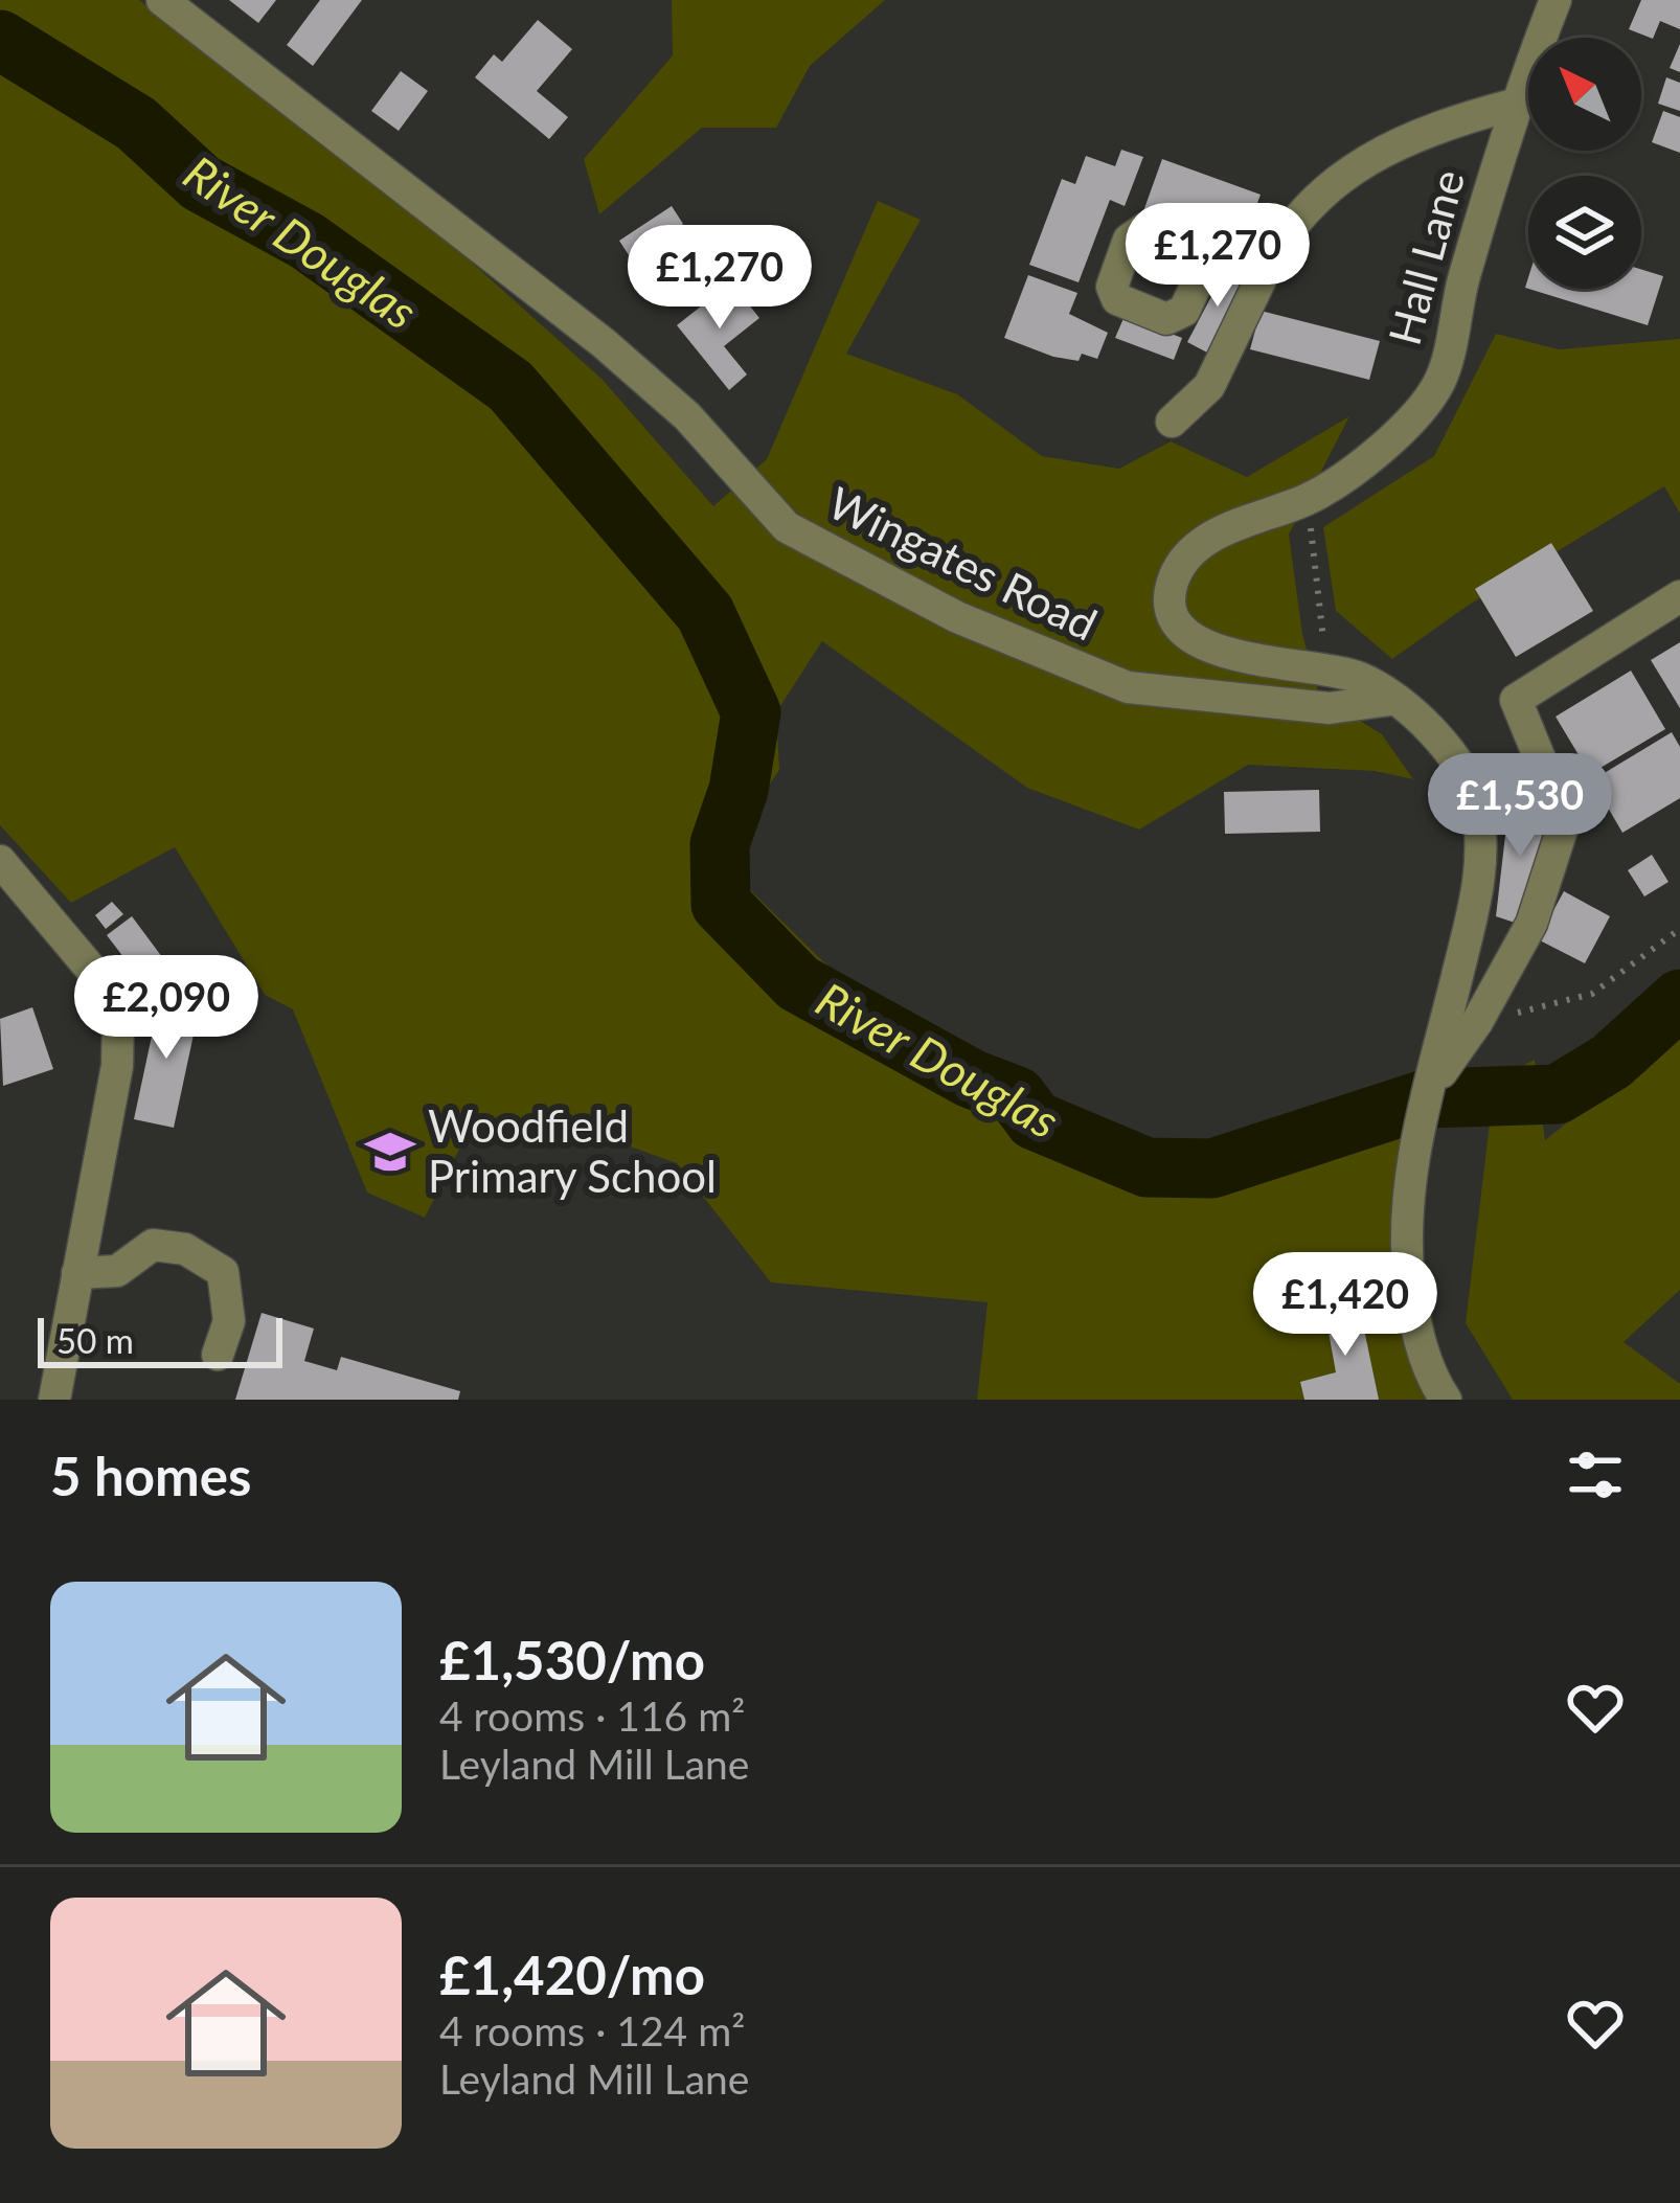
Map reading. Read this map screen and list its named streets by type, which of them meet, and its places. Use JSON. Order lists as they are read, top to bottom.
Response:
{
  "streets": {
    "street": ["Hall Lane", "Wingates Road"]
  },
  "crossings": [
    ["Hall Lane", "Wingates Road"]
  ],
  "water": ["River Douglas"],
  "places": {
    "school or university": ["Woodfield Primary School"]
  },
  "scale_bar": "50 m",
  "north": "top left",
  "page": {
    "price": [
      "£1,270",
      "£1,270",
      "£1,530",
      "£2,090",
      "£1,420"
    ],
    "scale": "50 m",
    "heading": "5 homes",
    "list": [
      {
        "name": "£1,530/mo",
        "note": "4 rooms · 116 m² · Leyland Mill Lane"
      },
      {
        "name": "£1,420/mo",
        "note": "4 rooms · 124 m² · Leyland Mill Lane"
      }
    ]
  }
}
